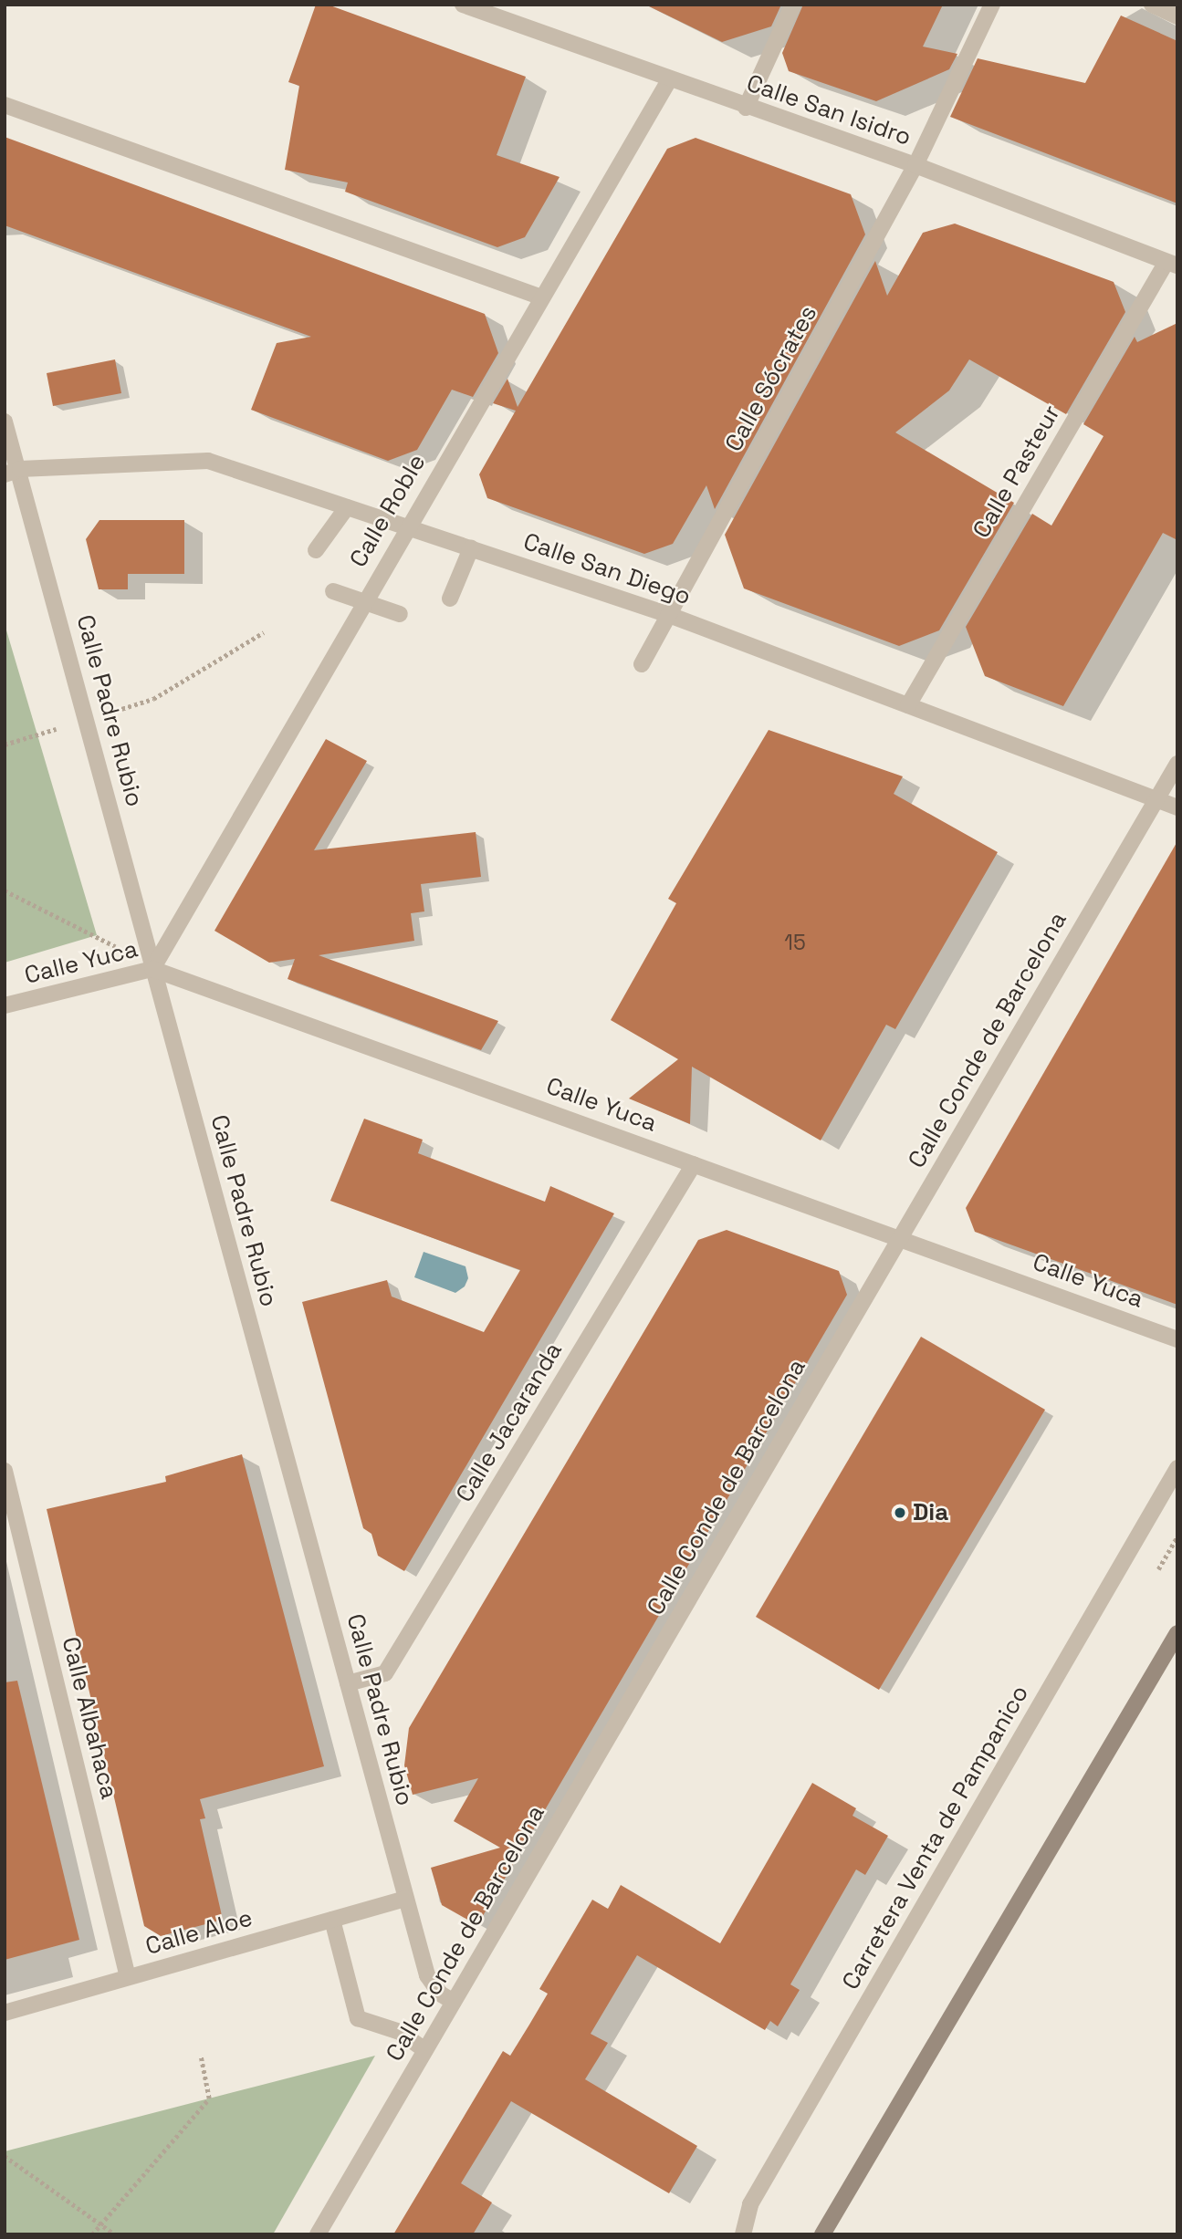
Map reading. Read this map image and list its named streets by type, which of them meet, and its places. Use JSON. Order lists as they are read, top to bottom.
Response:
{
  "streets": {
    "street": [
      "Calle San Isidro",
      "Calle Sócrates",
      "Calle Pasteur",
      "Calle Roble",
      "Calle San Diego",
      "Calle Padre Rubio",
      "Calle Yuca",
      "Calle Conde de Barcelona",
      "Calle Jacaranda",
      "Calle Albahaca",
      "Carretera Venta de Pampanico",
      "Calle Aloe"
    ]
  },
  "crossings": [
    ["Calle San Isidro", "Calle Sócrates"],
    ["Calle San Isidro", "Calle Pasteur"],
    ["Calle San Isidro", "Calle Roble"],
    ["Calle Sócrates", "Calle San Diego"],
    ["Calle Pasteur", "Calle San Diego"],
    ["Calle Roble", "Calle San Diego"],
    ["Calle Roble", "Calle Padre Rubio"],
    ["Calle Roble", "Calle Yuca"],
    ["Calle San Diego", "Calle Padre Rubio"],
    ["Calle San Diego", "Calle Conde de Barcelona"],
    ["Calle Padre Rubio", "Calle Yuca"],
    ["Calle Padre Rubio", "Calle Conde de Barcelona"],
    ["Calle Padre Rubio", "Calle Jacaranda"],
    ["Calle Padre Rubio", "Calle Aloe"],
    ["Calle Yuca", "Calle Conde de Barcelona"],
    ["Calle Yuca", "Calle Jacaranda"],
    ["Calle Albahaca", "Calle Aloe"]
  ],
  "places": ["Dia"],
  "house_numbers": ["15"]
}
